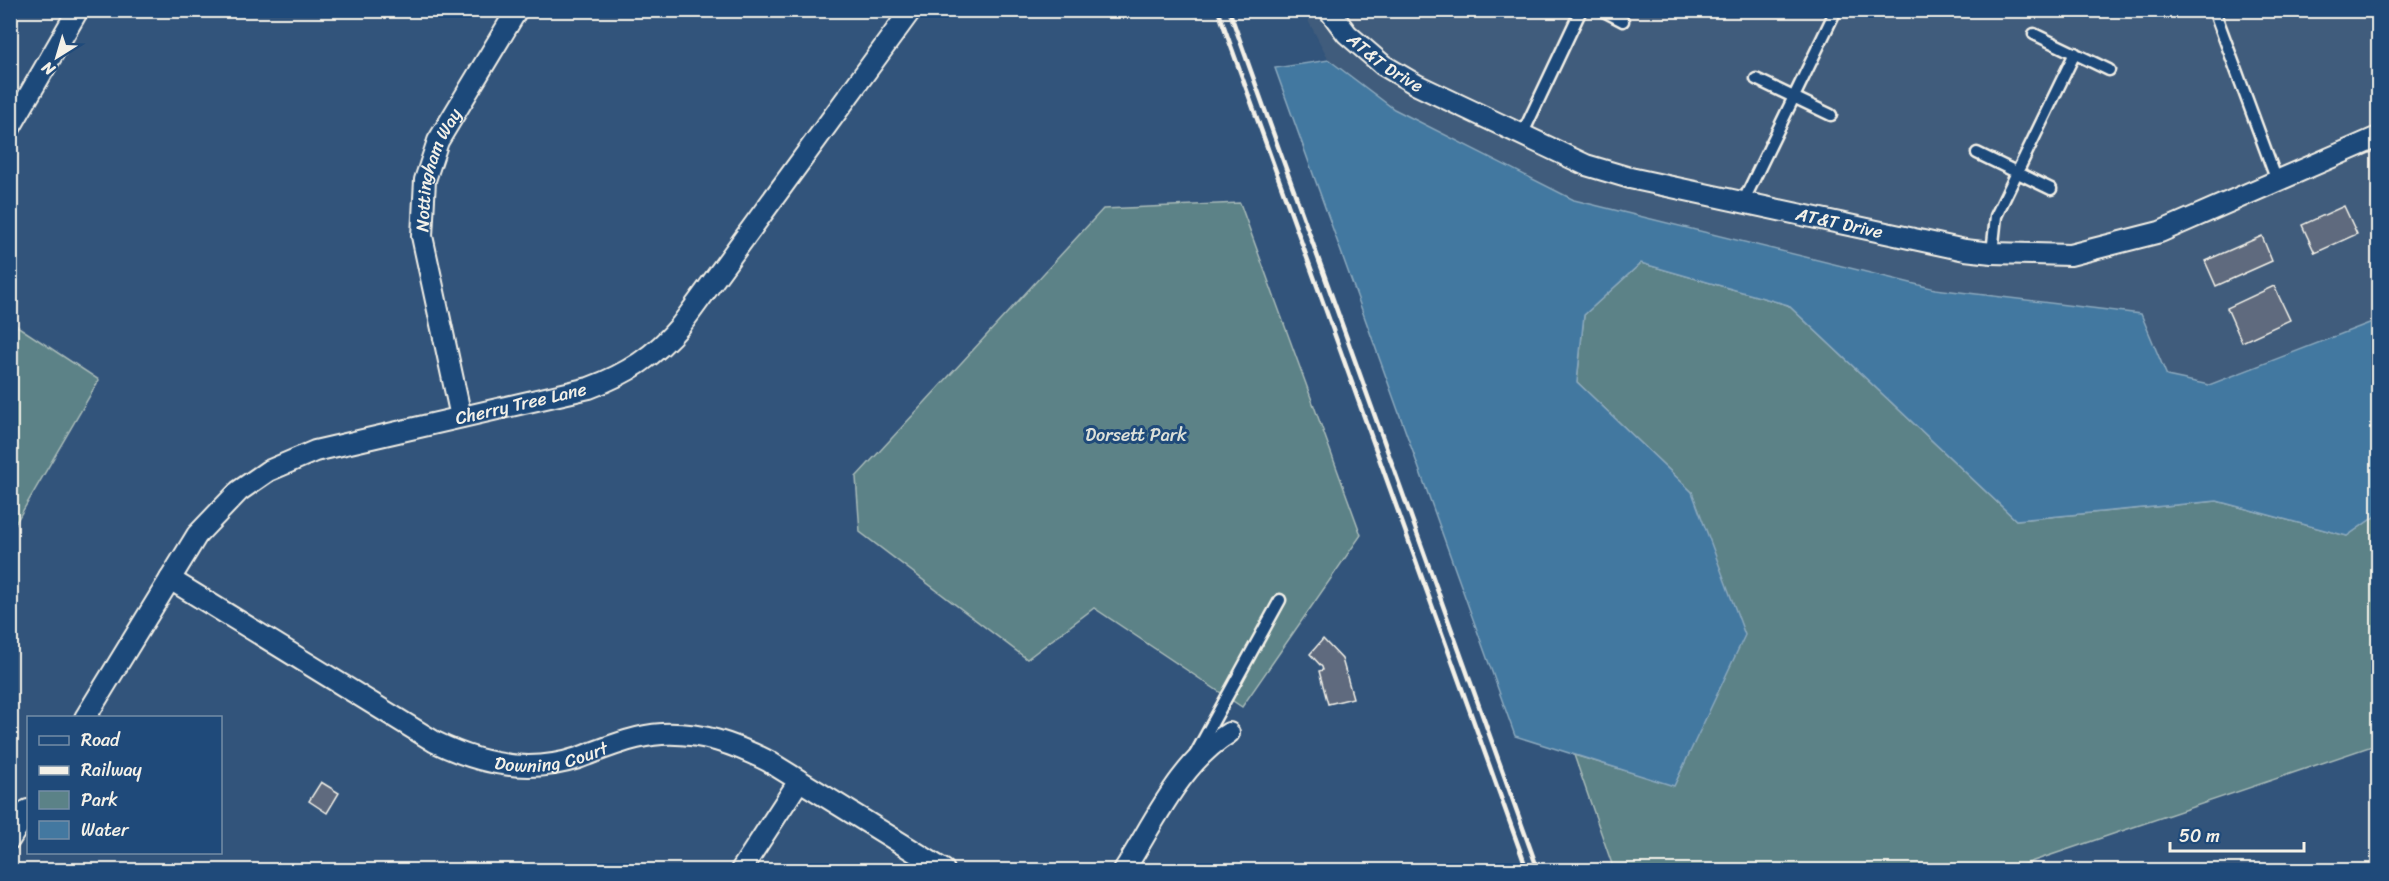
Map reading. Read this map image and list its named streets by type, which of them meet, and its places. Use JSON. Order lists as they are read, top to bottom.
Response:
{
  "streets": {
    "street": [
      "AT&T Drive",
      "Nottingham Way",
      "Cherry Tree Lane",
      "Downing Court"
    ]
  },
  "crossings": [
    ["Nottingham Way", "Cherry Tree Lane"],
    ["Cherry Tree Lane", "Downing Court"]
  ],
  "parks": ["Dorsett Park"],
  "legend": [
    "Road",
    "Railway",
    "Park",
    "Water"
  ],
  "scale_bar": "50 m",
  "north": "bottom left"
}
